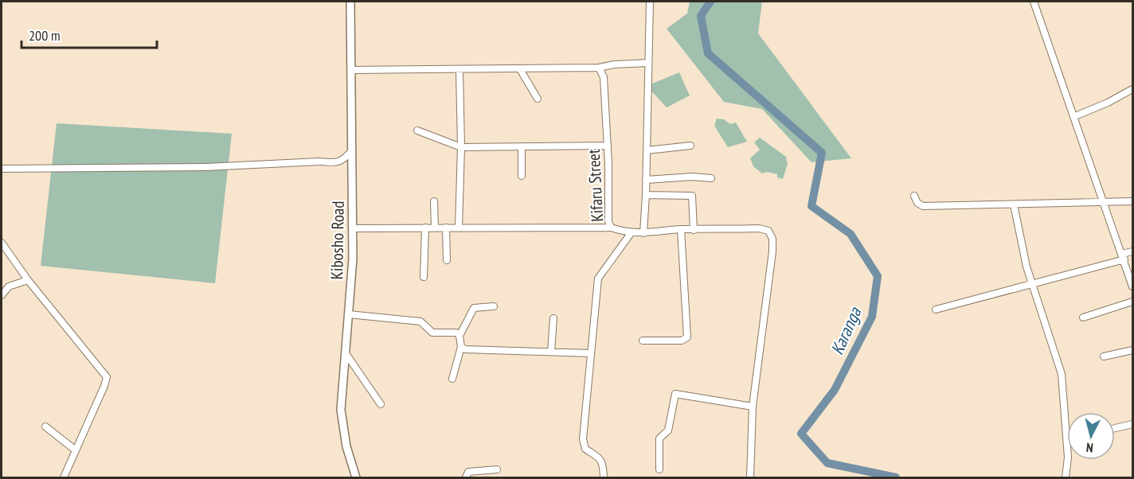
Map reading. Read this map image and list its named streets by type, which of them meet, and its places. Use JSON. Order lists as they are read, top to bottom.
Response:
{
  "streets": {
    "main road": ["Kibosho Road"],
    "street": ["Kifaru Street"]
  },
  "water": ["Karanga"],
  "scale_bar": "200 m",
  "north": "bottom"
}
